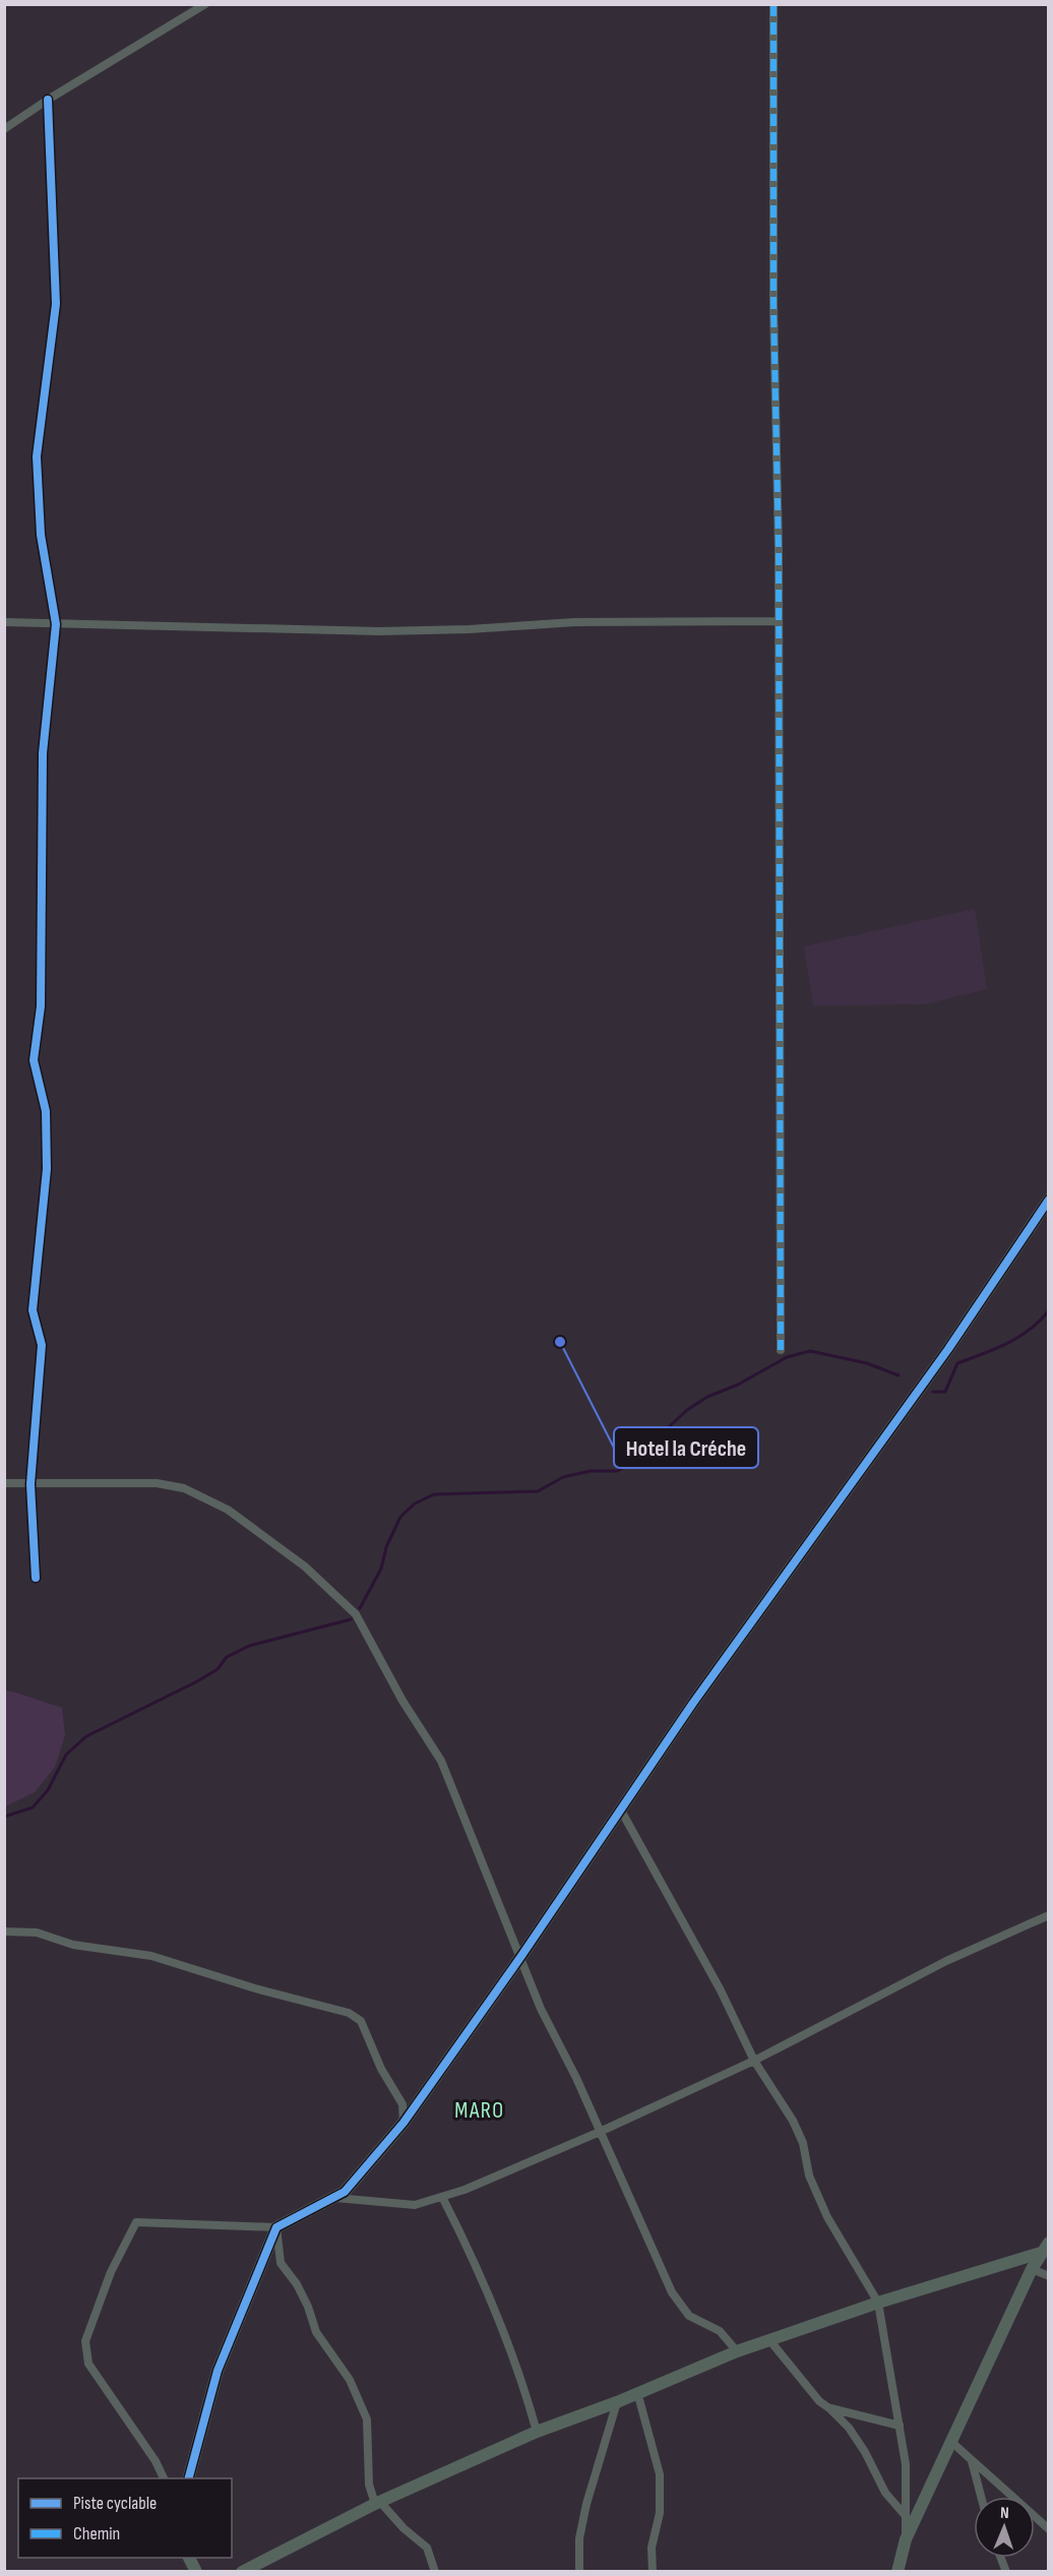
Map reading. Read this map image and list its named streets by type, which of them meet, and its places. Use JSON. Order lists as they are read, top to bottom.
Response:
{
  "districts": ["MARO"],
  "places": ["Hotel la Créche"],
  "legend": ["Piste cyclable", "Chemin"],
  "north": "top"
}
